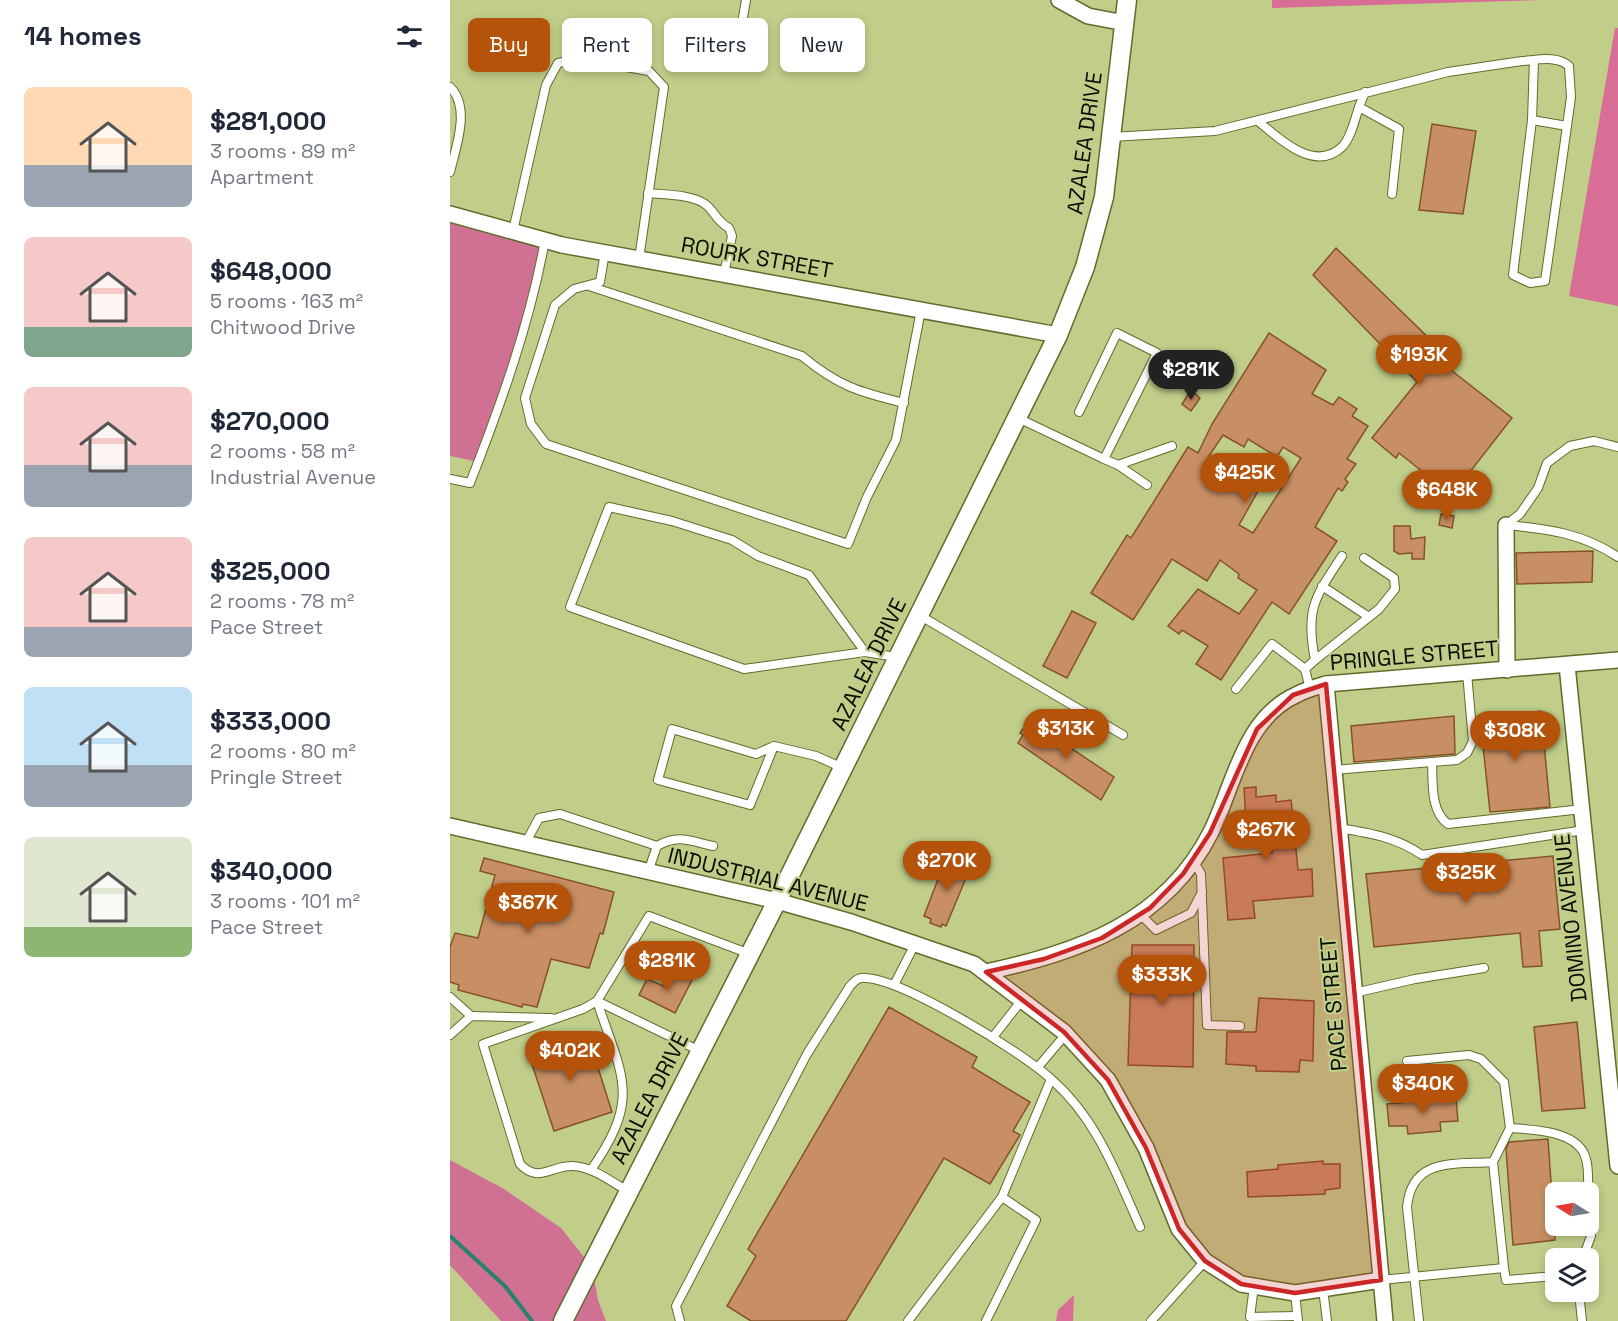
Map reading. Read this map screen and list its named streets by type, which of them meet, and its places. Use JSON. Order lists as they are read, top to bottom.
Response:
{
  "streets": {
    "street": [
      "AZALEA DRIVE",
      "ROURK STREET",
      "PRINGLE STREET",
      "INDUSTRIAL AVENUE",
      "DOMINO AVENUE",
      "PACE STREET"
    ]
  },
  "crossings": [
    ["AZALEA DRIVE", "ROURK STREET"],
    ["AZALEA DRIVE", "INDUSTRIAL AVENUE"],
    ["PRINGLE STREET", "INDUSTRIAL AVENUE"],
    ["PRINGLE STREET", "DOMINO AVENUE"],
    ["PRINGLE STREET", "PACE STREET"],
    ["INDUSTRIAL AVENUE", "PACE STREET"]
  ],
  "north": "left",
  "page": {
    "heading": "14 homes",
    "chip": [
      "Buy",
      "Rent",
      "Filters",
      "New"
    ],
    "list": [
      {
        "name": "$281,000",
        "note": "3 rooms · 89 m² · Apartment"
      },
      {
        "name": "$648,000",
        "note": "5 rooms · 163 m² · Chitwood Drive"
      },
      {
        "name": "$270,000",
        "note": "2 rooms · 58 m² · Industrial Avenue"
      },
      {
        "name": "$325,000",
        "note": "2 rooms · 78 m² · Pace Street"
      },
      {
        "name": "$333,000",
        "note": "2 rooms · 80 m² · Pringle Street"
      },
      {
        "name": "$340,000",
        "note": "3 rooms · 101 m² · Pace Street"
      }
    ],
    "price": [
      "$193K",
      "$281K",
      "$425K",
      "$648K",
      "$313K",
      "$308K",
      "$267K",
      "$270K",
      "$325K",
      "$367K",
      "$281K",
      "$333K",
      "$402K",
      "$340K"
    ]
  }
}
